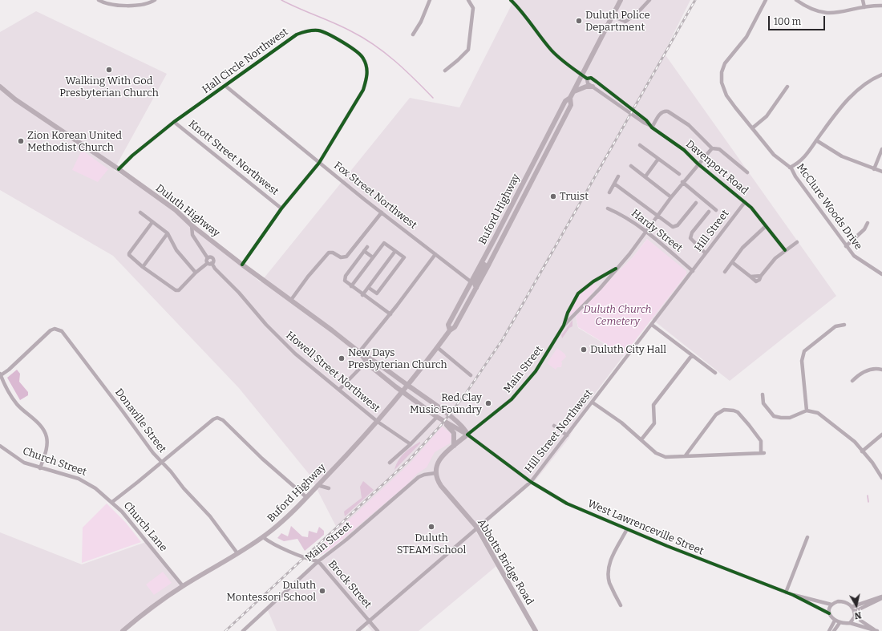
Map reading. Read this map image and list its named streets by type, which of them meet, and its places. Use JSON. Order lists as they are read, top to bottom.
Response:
{
  "streets": {
    "main road": [
      "Buford Highway",
      "Duluth Highway",
      "Main Street",
      "West Lawrenceville Street",
      "Abbotts Bridge Road"
    ],
    "street": [
      "Hall Circle Northwest",
      "Knott Street Northwest",
      "Davenport Road",
      "Fox Street Northwest",
      "McClure Woods Drive",
      "Hardy Street",
      "Hill Street",
      "Howell Street Northwest",
      "Donaville Street",
      "Hill Street Northwest",
      "Church Street",
      "Church Lane",
      "Brock Street"
    ]
  },
  "crossings": [
    ["Hall Circle Northwest", "Knott Street Northwest"],
    ["Hall Circle Northwest", "Fox Street Northwest"],
    ["Hall Circle Northwest", "Duluth Highway"],
    ["Davenport Road", "Buford Highway"],
    ["Davenport Road", "Hill Street"],
    ["Fox Street Northwest", "Buford Highway"],
    ["Buford Highway", "Duluth Highway"],
    ["Buford Highway", "Howell Street Northwest"],
    ["Buford Highway", "Donaville Street"],
    ["Buford Highway", "Church Lane"],
    ["Buford Highway", "West Lawrenceville Street"],
    ["Buford Highway", "Brock Street"],
    ["Duluth Highway", "West Lawrenceville Street"],
    ["Hardy Street", "Hill Street"],
    ["Hardy Street", "Hill Street Northwest"],
    ["Hill Street", "Hill Street Northwest"],
    ["Main Street", "West Lawrenceville Street"],
    ["Main Street", "Abbotts Bridge Road"],
    ["Main Street", "Brock Street"],
    ["Hill Street Northwest", "West Lawrenceville Street"],
    ["Hill Street Northwest", "Abbotts Bridge Road"],
    ["Hill Street Northwest", "Brock Street"],
    ["Church Street", "Church Lane"]
  ],
  "parks": ["Duluth Church Cemetery"],
  "places": [
    "Duluth Police Department",
    "Walking With God Presbyterian Church",
    "Zion Korean United Methodist Church",
    "Truist",
    "Duluth City Hall",
    "New Days Presbyterian Church",
    "Red Clay Music Foundry",
    "Duluth STEAM School",
    "Duluth Montessori School"
  ],
  "scale_bar": "100 m",
  "north": "bottom"
}
